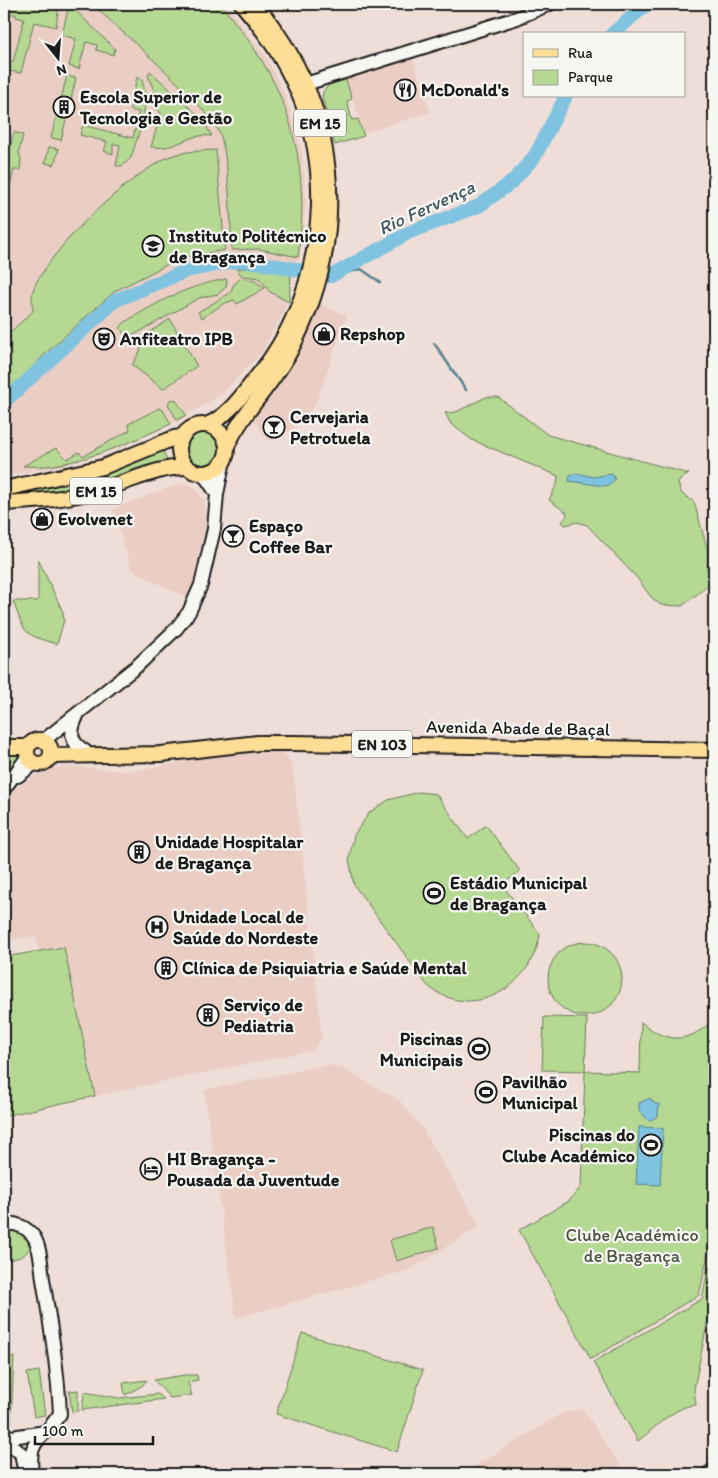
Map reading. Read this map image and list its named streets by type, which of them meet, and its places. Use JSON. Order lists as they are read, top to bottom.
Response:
{
  "streets": {
    "main road": ["EM 15", "Avenida Abade de Baçal", "EN 103"]
  },
  "water": ["Rio Fervença"],
  "parks": ["Clube Académico de Bragança"],
  "places": {
    "restaurant": ["McDonald's"],
    "building": [
      "Escola Superior de Tecnologia e Gestão",
      "Unidade Hospitalar de Bragança",
      "Clínica de Psiquiatria e Saúde Mental",
      "Serviço de Pediatria"
    ],
    "school or university": ["Instituto Politécnico de Bragança"],
    "shop": ["Repshop", "Evolvenet"],
    "theatre": ["Anfiteatro IPB"],
    "bar": ["Cervejaria Petrotuela", "Espaço Coffee Bar"],
    "sports": [
      "Estádio Municipal de Bragança",
      "Piscinas Municipais",
      "Pavilhão Municipal",
      "Piscinas do Clube Académico"
    ],
    "hospital": ["Unidade Local de Saúde do Nordeste"],
    "hotel": ["HI Bragança - Pousada da Juventude"]
  },
  "legend": ["Rua", "Parque"],
  "scale_bar": "100 m",
  "north": "bottom"
}
